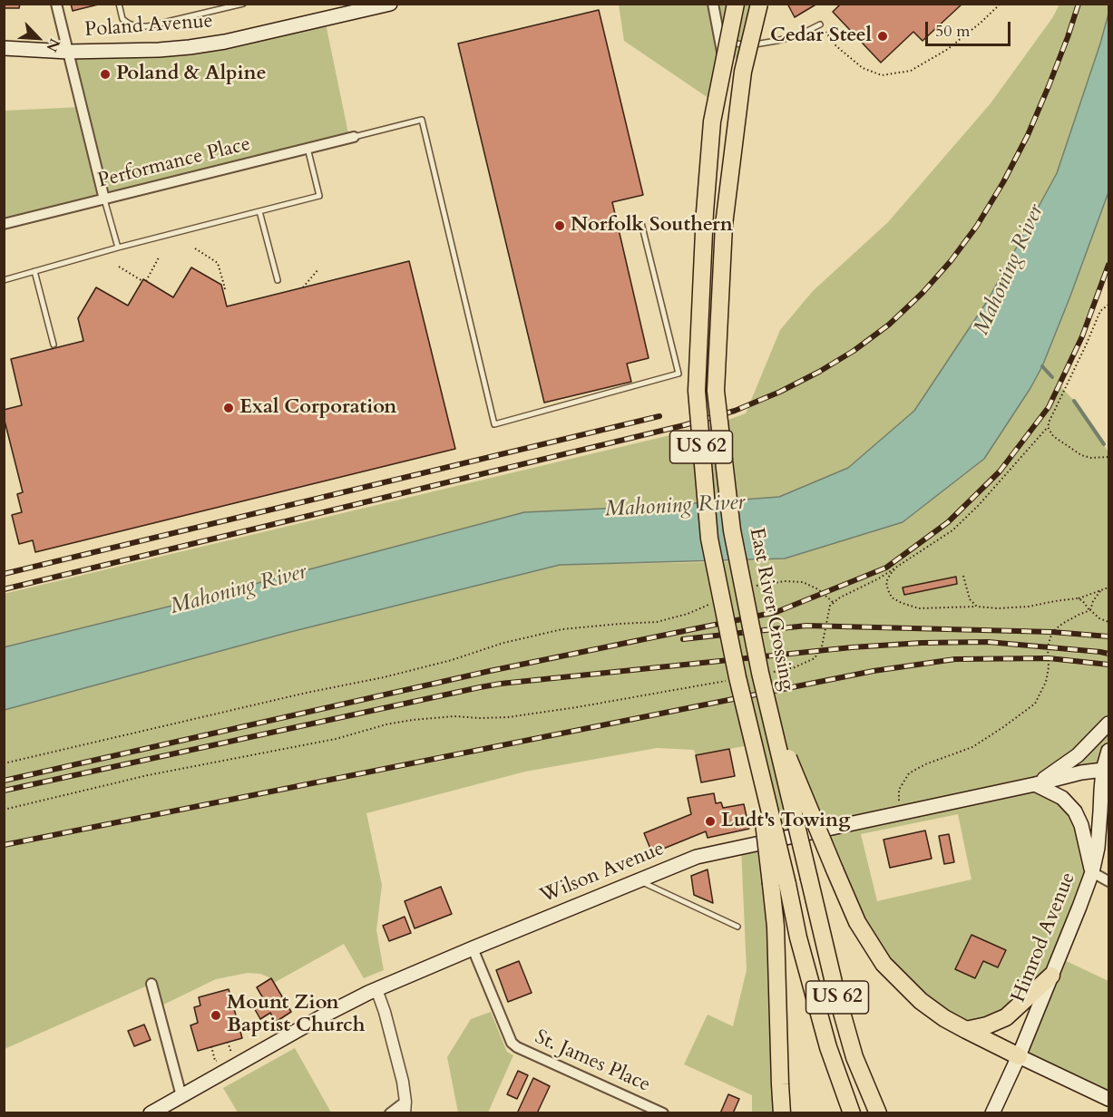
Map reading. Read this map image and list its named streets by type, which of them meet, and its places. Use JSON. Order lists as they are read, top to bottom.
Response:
{
  "streets": {
    "highway": ["US 62", "East River Crossing"],
    "main road": ["Poland Avenue", "Wilson Avenue", "Himrod Avenue"],
    "street": ["Performance Place", "St. James Place"]
  },
  "crossings": [
    ["Wilson Avenue", "Himrod Avenue"],
    ["Wilson Avenue", "St. James Place"]
  ],
  "water": ["Mahoning River"],
  "places": [
    "Cedar Steel",
    "Poland & Alpine",
    "Norfolk Southern",
    "Exal Corporation",
    "Ludt's Towing",
    "Mount Zion Baptist Church"
  ],
  "scale_bar": "50 m",
  "north": "bottom right"
}
